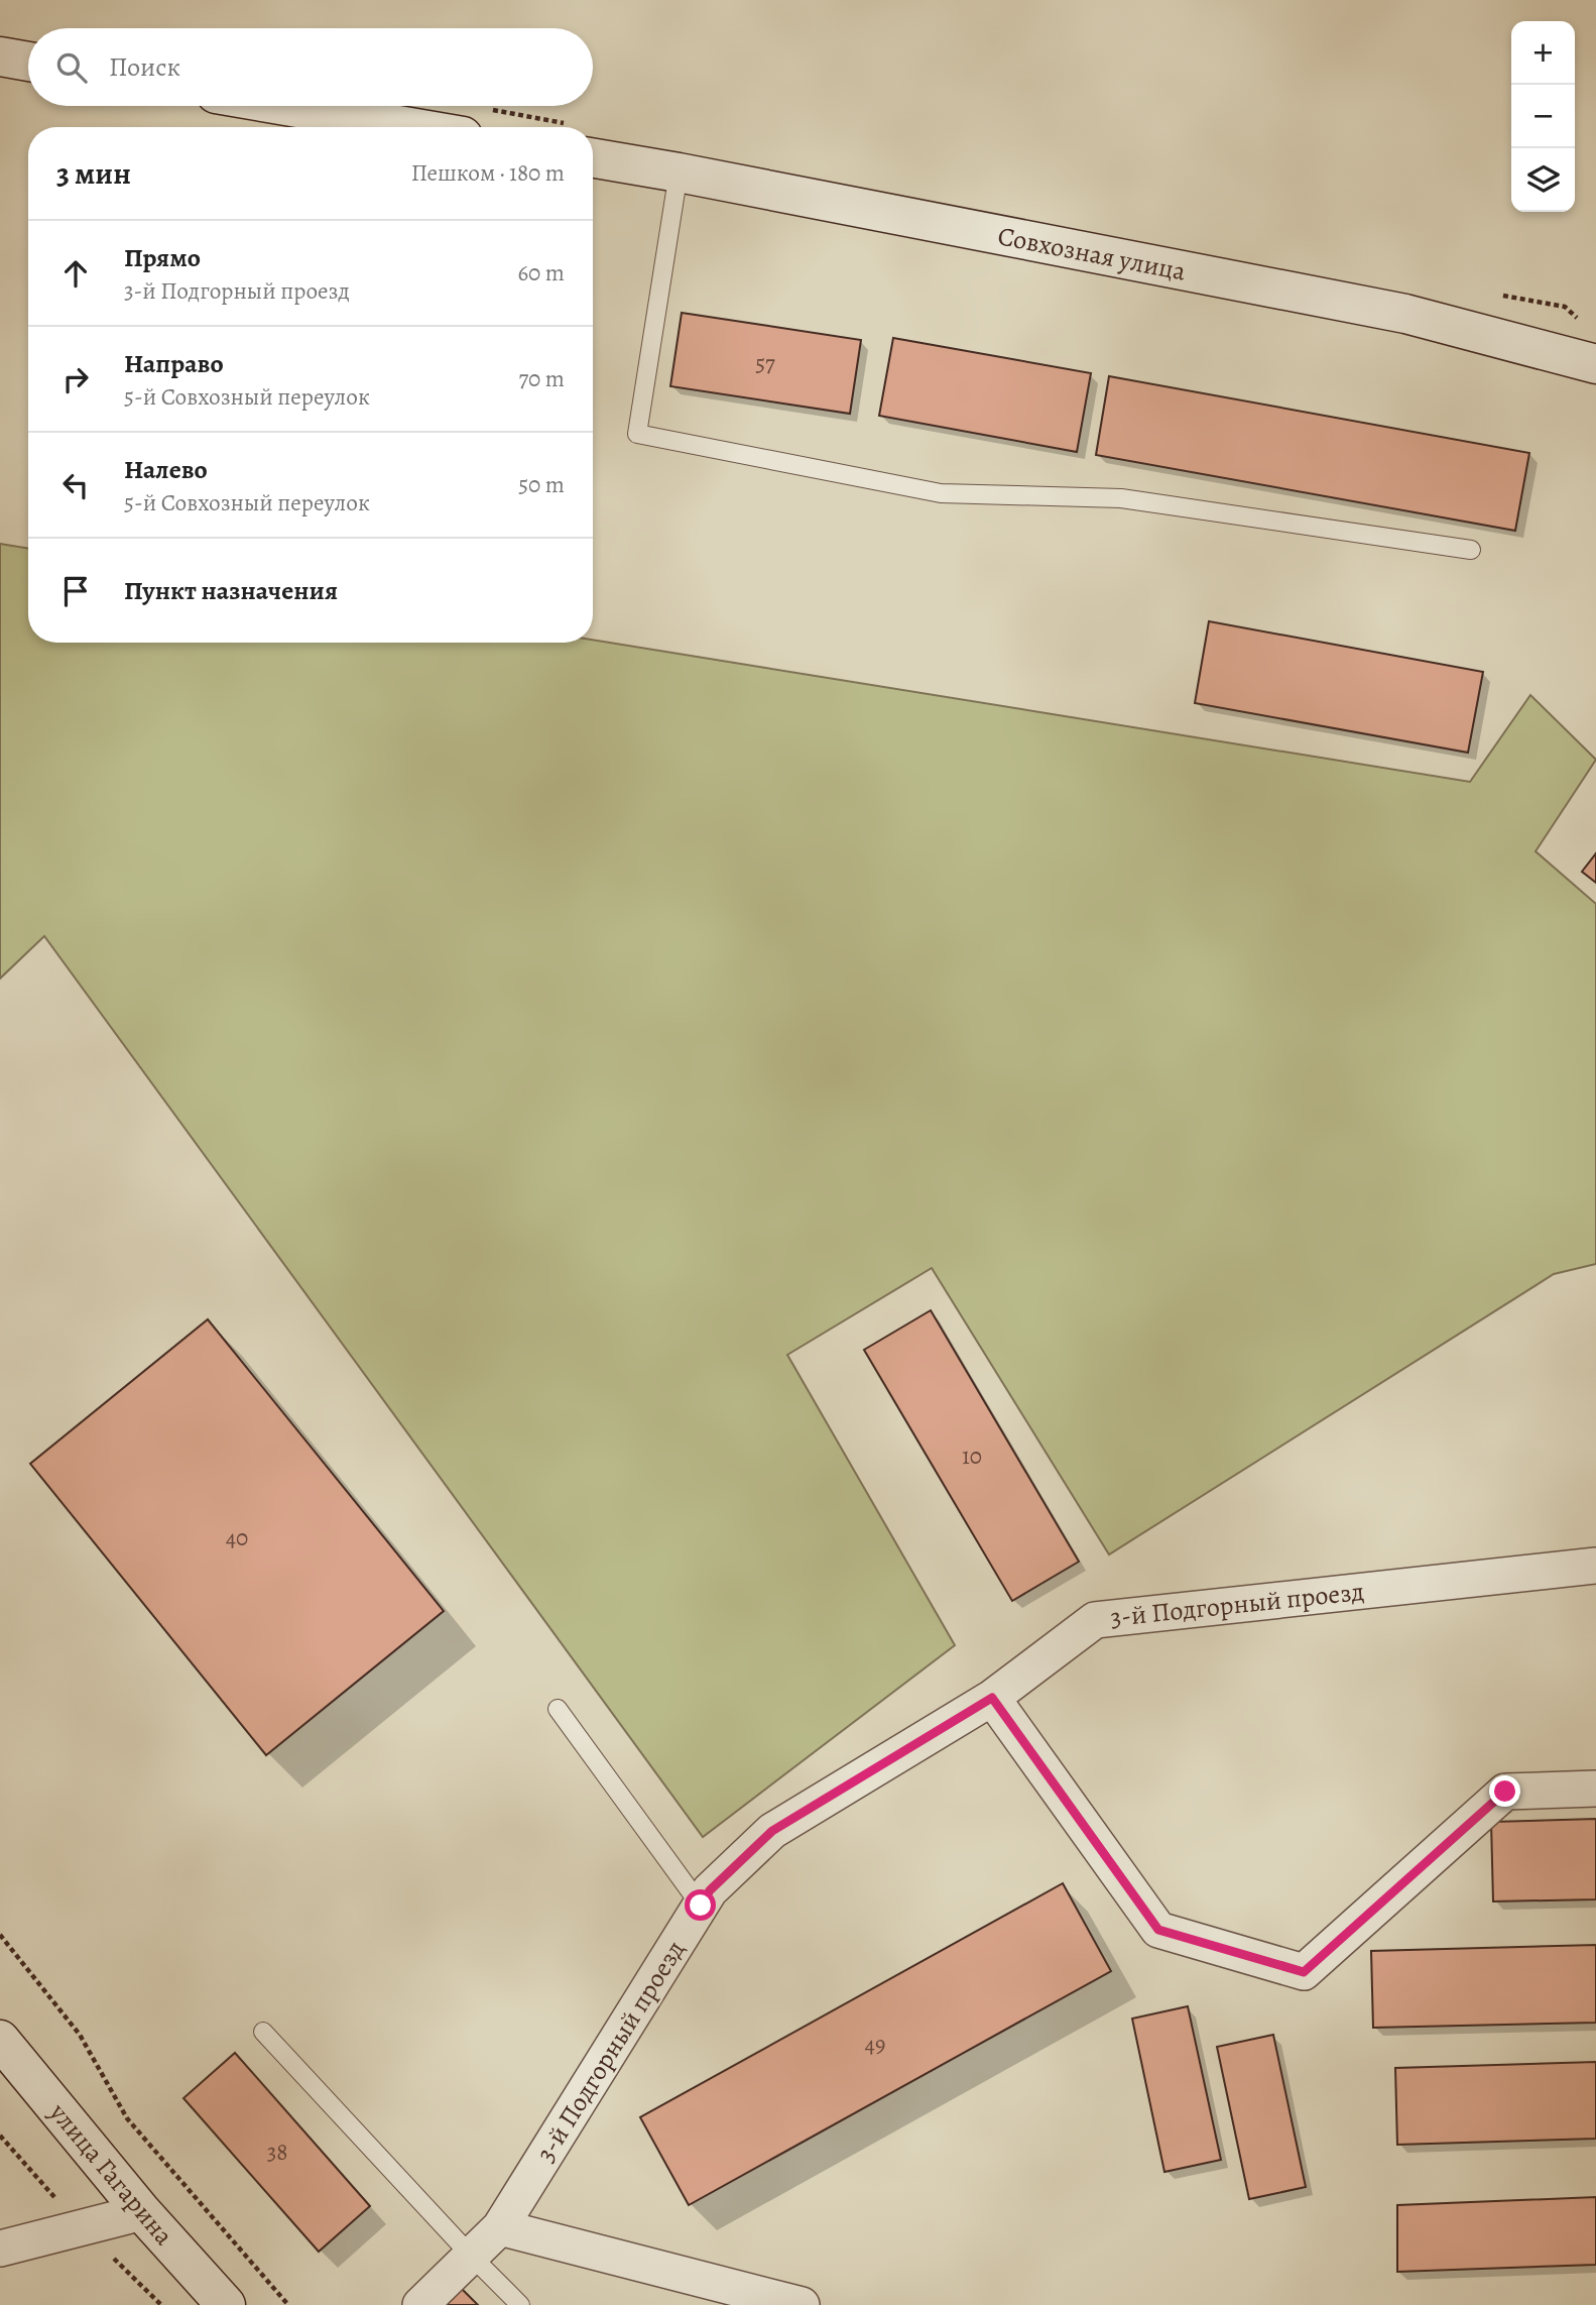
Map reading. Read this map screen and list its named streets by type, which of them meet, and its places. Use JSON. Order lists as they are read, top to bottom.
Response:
{
  "streets": {
    "street": ["Совхозная улица", "3-й Подгорный проезд", "улица Гагарина"]
  },
  "house_numbers": [
    "57",
    "10",
    "40",
    "49",
    "38"
  ],
  "page": {
    "map_buttons": ["+", "−"],
    "search": "Поиск",
    "heading": ["3 мин", "Пешком · 180 m"],
    "list": [
      ["Прямо", "3-й Подгорный проезд", "60 m"],
      ["Направо", "5-й Совхозный переулок", "70 m"],
      ["Налево", "5-й Совхозный переулок", "50 m"],
      "Пункт назначения"
    ]
  }
}
